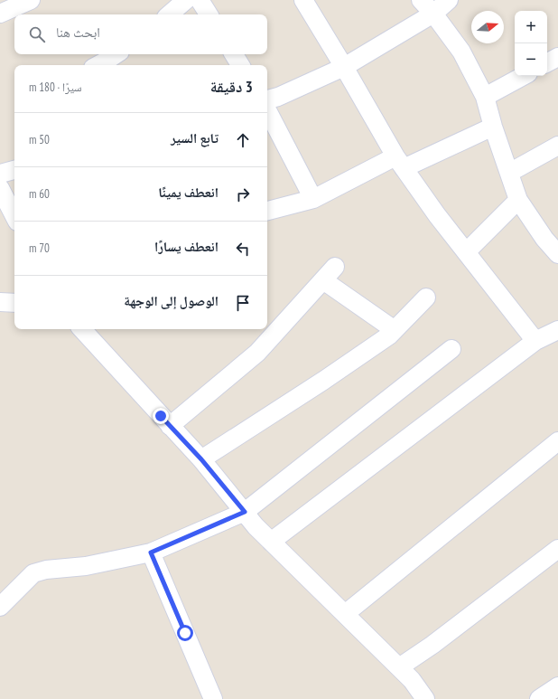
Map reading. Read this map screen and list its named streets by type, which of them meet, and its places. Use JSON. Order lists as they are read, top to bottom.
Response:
{
  "north": "right",
  "page": {
    "map_buttons": ["+", "−"],
    "search": "ابحث هنا",
    "heading": ["3 دقيقة", "سيرًا · 180 m"],
    "list": [
      ["تابع السير", "50 m"],
      ["انعطف يمينًا", "60 m"],
      ["انعطف يسارًا", "70 m"],
      "الوصول إلى الوجهة"
    ]
  }
}
